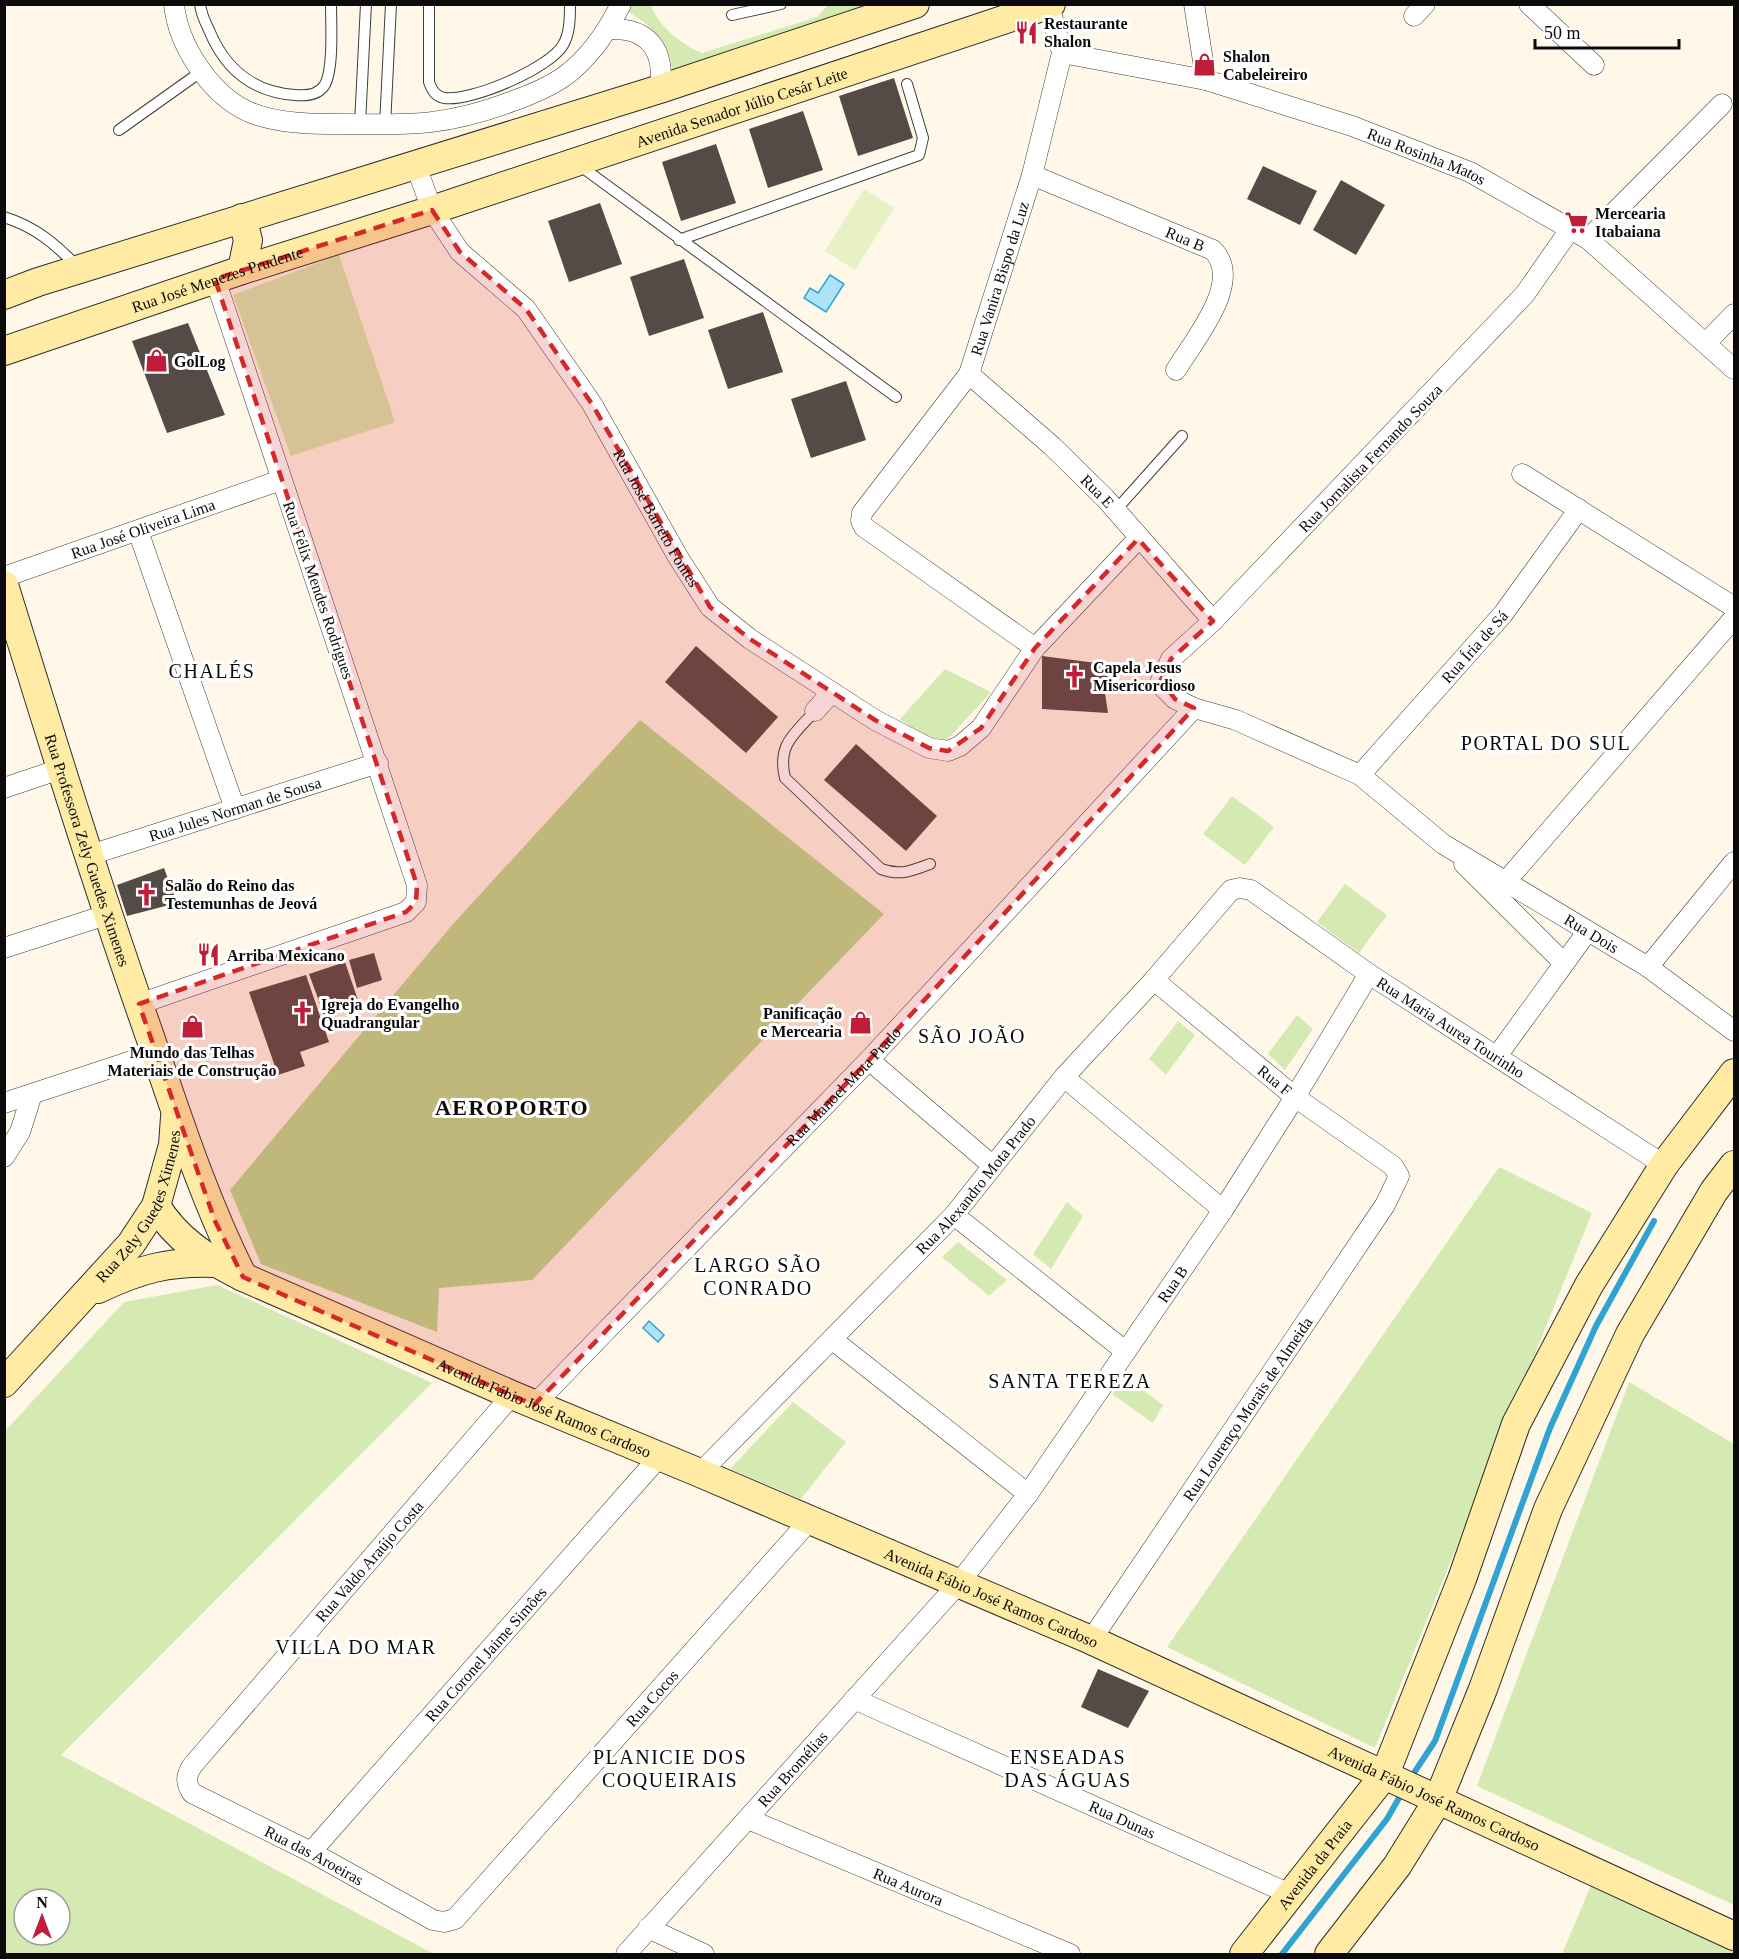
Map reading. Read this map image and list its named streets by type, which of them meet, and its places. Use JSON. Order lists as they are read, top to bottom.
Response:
{
  "streets": {
    "street": [
      "Avenida Senador Júlio Cesár Leite",
      "Rua Rosinha Matos",
      "Rua B",
      "Rua Vanira Bispo da Luz",
      "Rua José Menezes Prudente",
      "Rua Jornalista Fernando Souza",
      "Rua E",
      "Rua José Barreto Fontes",
      "Rua José Oliveira Lima",
      "Rua Félix Mendes Rodrigues",
      "Rua Íria de Sá",
      "Rua Jules Norman de Sousa",
      "Rua Professora Zely Guedes Ximenes",
      "Rua Dois",
      "Rua Maria Aurea Tourinho",
      "Rua F",
      "Rua Manoel Mota Prado",
      "Rua Alexandro Mota Prado",
      "Rua Zely Guedes Ximenes",
      "Avenida Fábio José Ramos Cardoso",
      "Rua Lourenço Morais de Almeida",
      "Rua Valdo Araújo Costa",
      "Rua Coronel Jaime Simôes",
      "Rua Cocos",
      "Rua Bromélias",
      "Rua Dunas",
      "Rua das Aroeiras",
      "Avenida da Praia",
      "Rua Aurora"
    ]
  },
  "crossings": [
    ["Avenida Senador Júlio Cesár Leite", "Rua José Menezes Prudente"],
    ["Avenida Senador Júlio Cesár Leite", "Rua José Barreto Fontes"],
    ["Rua Rosinha Matos", "Rua Vanira Bispo da Luz"],
    ["Rua Rosinha Matos", "Rua Jornalista Fernando Souza"],
    ["Rua B", "Rua Vanira Bispo da Luz"],
    ["Rua B", "Rua Maria Aurea Tourinho"],
    ["Rua B", "Rua F"],
    ["Rua B", "Avenida Fábio José Ramos Cardoso"],
    ["Rua B", "Rua Bromélias"],
    ["Rua Vanira Bispo da Luz", "Rua E"],
    ["Rua Vanira Bispo da Luz", "Rua José Barreto Fontes"],
    ["Rua José Menezes Prudente", "Rua José Barreto Fontes"],
    ["Rua José Menezes Prudente", "Rua Félix Mendes Rodrigues"],
    ["Rua Jornalista Fernando Souza", "Rua E"],
    ["Rua Jornalista Fernando Souza", "Rua Dois"],
    ["Rua José Oliveira Lima", "Rua Félix Mendes Rodrigues"],
    ["Rua Félix Mendes Rodrigues", "Rua Jules Norman de Sousa"],
    ["Rua Félix Mendes Rodrigues", "Rua Professora Zely Guedes Ximenes"],
    ["Rua Íria de Sá", "Rua Dois"],
    ["Rua Jules Norman de Sousa", "Rua Professora Zely Guedes Ximenes"],
    ["Rua Professora Zely Guedes Ximenes", "Rua Zely Guedes Ximenes"],
    ["Rua Professora Zely Guedes Ximenes", "Avenida Fábio José Ramos Cardoso"],
    ["Rua Dois", "Rua Manoel Mota Prado"],
    ["Rua Maria Aurea Tourinho", "Rua Alexandro Mota Prado"],
    ["Rua Maria Aurea Tourinho", "Avenida da Praia"],
    ["Rua F", "Rua Alexandro Mota Prado"],
    ["Rua F", "Rua Lourenço Morais de Almeida"],
    ["Rua Manoel Mota Prado", "Avenida Fábio José Ramos Cardoso"],
    ["Rua Manoel Mota Prado", "Rua Valdo Araújo Costa"],
    ["Rua Alexandro Mota Prado", "Avenida Fábio José Ramos Cardoso"],
    ["Rua Zely Guedes Ximenes", "Avenida Fábio José Ramos Cardoso"],
    ["Avenida Fábio José Ramos Cardoso", "Rua Lourenço Morais de Almeida"],
    ["Avenida Fábio José Ramos Cardoso", "Rua Valdo Araújo Costa"],
    ["Avenida Fábio José Ramos Cardoso", "Rua Coronel Jaime Simôes"],
    ["Avenida Fábio José Ramos Cardoso", "Rua Cocos"],
    ["Avenida Fábio José Ramos Cardoso", "Rua Bromélias"],
    ["Avenida Fábio José Ramos Cardoso", "Avenida da Praia"],
    ["Rua Valdo Araújo Costa", "Rua das Aroeiras"],
    ["Rua Coronel Jaime Simôes", "Rua das Aroeiras"],
    ["Rua Cocos", "Rua das Aroeiras"],
    ["Rua Bromélias", "Rua Dunas"],
    ["Rua Bromélias", "Rua Aurora"],
    ["Rua Dunas", "Avenida da Praia"]
  ],
  "districts": [
    "CHALÉS",
    "PORTAL DO SUL",
    "SÃO JOÃO",
    "AEROPORTO",
    "LARGO SÃO CONRADO",
    "SANTA TEREZA",
    "VILLA DO MAR",
    "PLANICIE DOS COQUEIRAIS",
    "ENSEADAS DAS ÁGUAS"
  ],
  "places": {
    "restaurant": ["Restaurante Shalon", "Arriba Mexicano"],
    "shop": [
      "Shalon Cabeleireiro",
      "GolLog",
      "Panificação e Mercearia",
      "Mundo das Telhas Materiais de Construção"
    ],
    "supermarket": ["Mercearia Itabaiana"],
    "church": ["Capela Jesus Misericordioso", "Salão do Reino das Testemunhas de Jeová", "Igreja do Evangelho Quadrangular"]
  },
  "scale_bar": "50 m",
  "north": "top"
}
